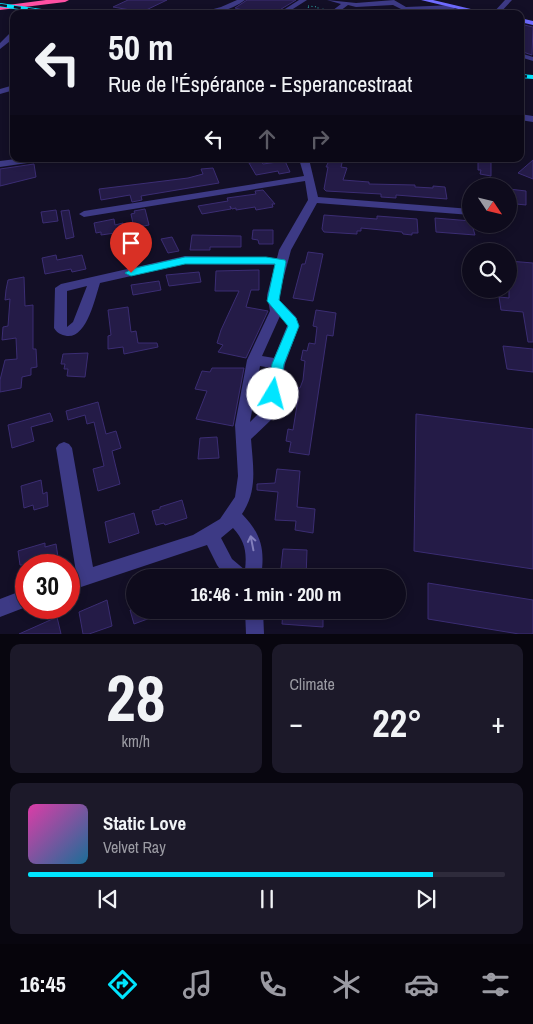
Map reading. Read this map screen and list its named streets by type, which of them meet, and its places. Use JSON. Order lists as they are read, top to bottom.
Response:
{
  "north": "bottom right",
  "page": {
    "turn": ["50 m", "Rue de l'Éspérance - Esperancestraat"],
    "limit": "30",
    "trip": "16:46 · 1 min · 200 m",
    "tile": [
      ["28", "km/h"],
      "Climate"
    ],
    "heat": ["−", "22°", "+"],
    "song": ["Static Love", "Velvet Ray"],
    "tabs": "16:45"
  }
}
